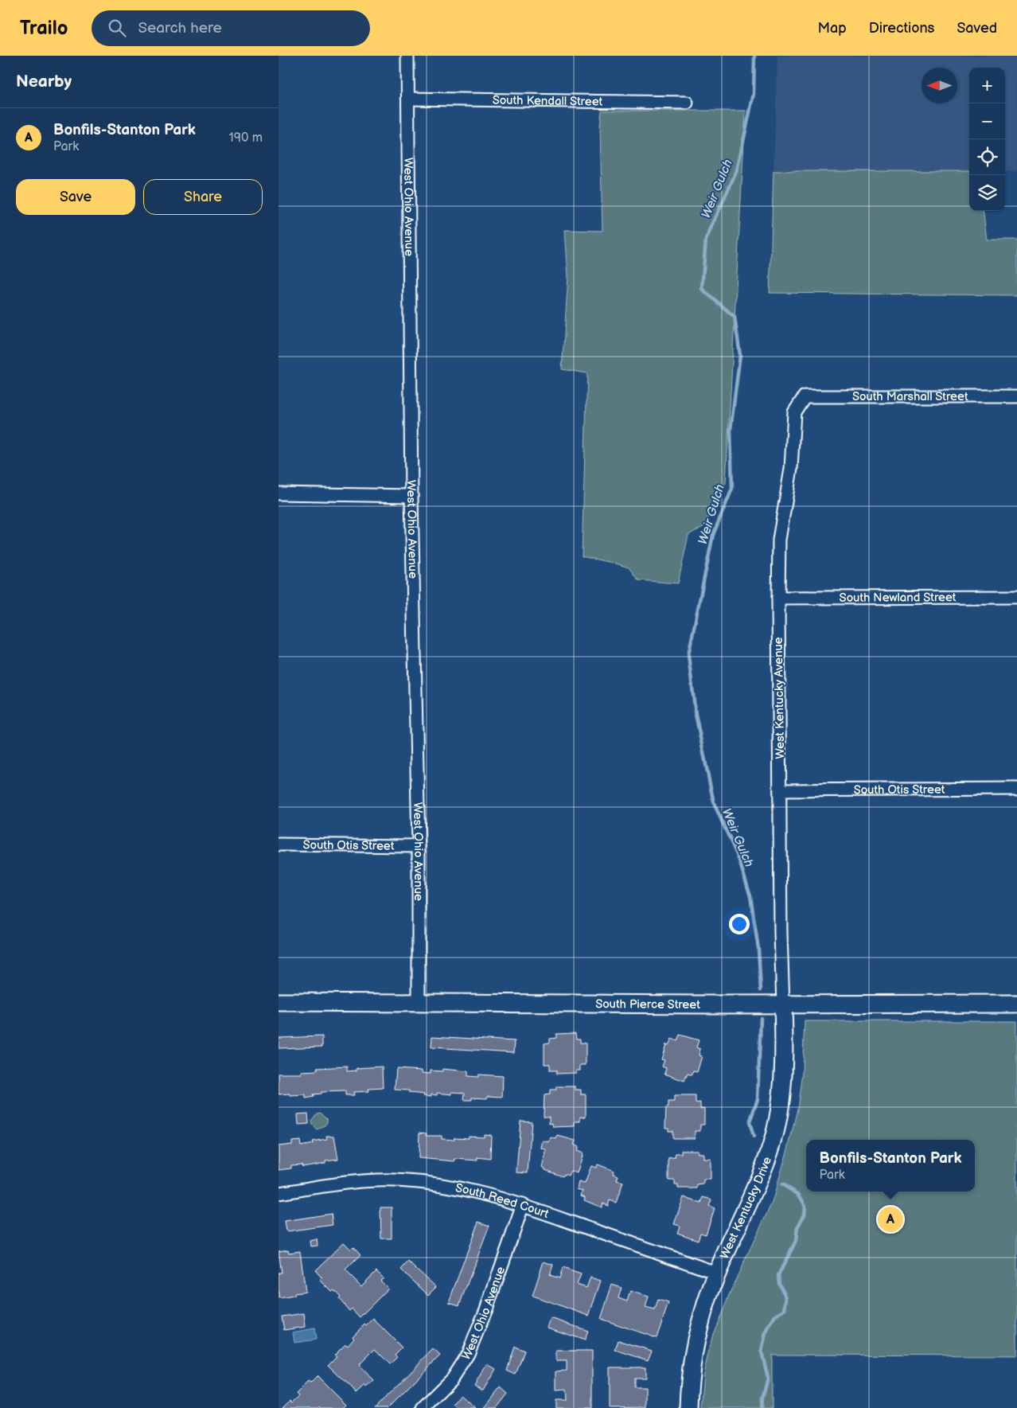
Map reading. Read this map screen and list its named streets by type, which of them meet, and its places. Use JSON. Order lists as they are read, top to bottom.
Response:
{
  "streets": {
    "street": [
      "South Kendall Street",
      "West Ohio Avenue",
      "South Marshall Street",
      "South Newland Street",
      "West Kentucky Avenue",
      "South Otis Street",
      "South Pierce Street",
      "South Reed Court",
      "West Kentucky Drive"
    ]
  },
  "crossings": [
    ["South Kendall Street", "West Ohio Avenue"],
    ["West Ohio Avenue", "South Otis Street"],
    ["West Ohio Avenue", "South Pierce Street"],
    ["West Ohio Avenue", "South Reed Court"],
    ["South Marshall Street", "West Kentucky Avenue"],
    ["South Newland Street", "West Kentucky Avenue"],
    ["West Kentucky Avenue", "South Otis Street"],
    ["West Kentucky Avenue", "South Pierce Street"],
    ["West Kentucky Avenue", "West Kentucky Drive"],
    ["South Pierce Street", "West Kentucky Drive"],
    ["South Reed Court", "West Kentucky Drive"]
  ],
  "water": ["Weir Gulch"],
  "north": "left",
  "page": {
    "header": "Trailo",
    "search": "Search here",
    "nav": ["Map", "Directions", "Saved"],
    "heading": "Nearby",
    "map_buttons": ["+", "−"],
    "list": [
      {
        "mark": "A",
        "name": "Bonfils-Stanton Park",
        "note": "Park",
        "value": "190 m"
      }
    ],
    "buttons": ["Save", "Share"],
    "popup": ["Bonfils-Stanton Park", "Park"],
    "pins": "A"
  }
}
